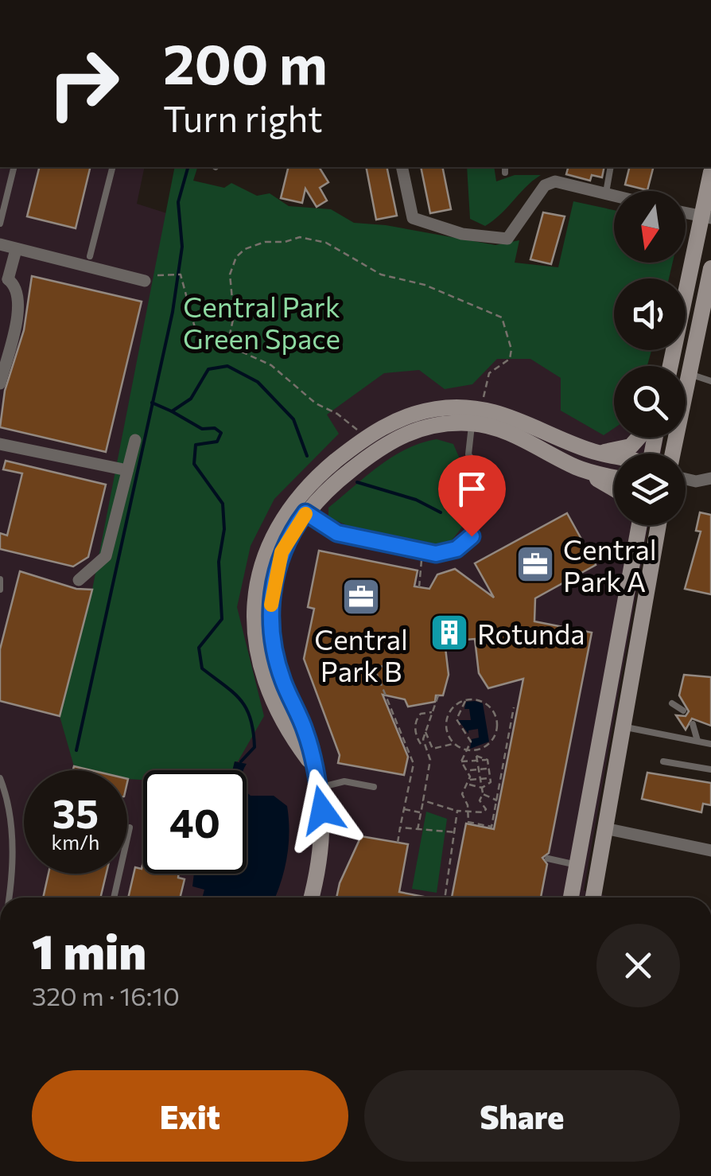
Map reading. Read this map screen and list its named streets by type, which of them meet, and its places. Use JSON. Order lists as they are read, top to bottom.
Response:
{
  "parks": ["Central Park Green Space"],
  "places": {
    "office": ["Central Park A", "Central Park B"],
    "building": ["Rotunda"]
  },
  "north": "bottom",
  "page": {
    "turn": ["200 m", "Turn right"],
    "speed": "35 km/h",
    "limit": "40",
    "heading": ["1 min", "320 m · 16:10"],
    "buttons": ["Exit", "Share"]
  }
}
